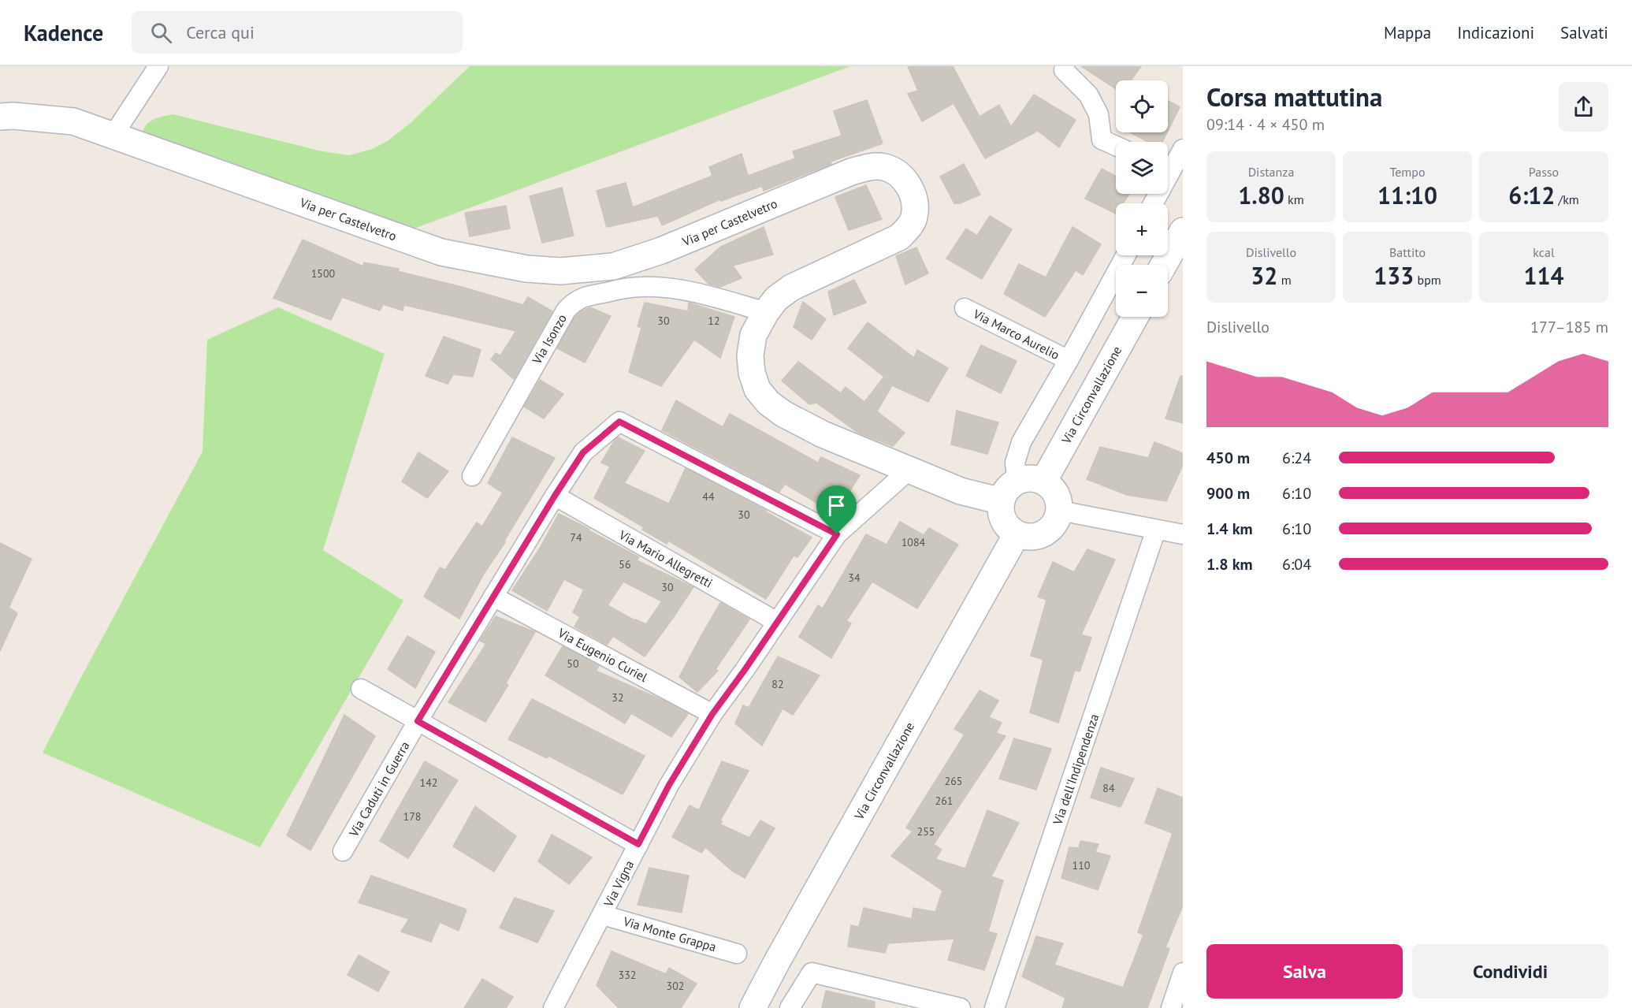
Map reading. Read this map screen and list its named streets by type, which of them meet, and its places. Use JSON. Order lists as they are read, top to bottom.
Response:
{
  "streets": {
    "street": [
      "Via per Castelvetro",
      "Via Marco Aurelio",
      "Via Isonzo",
      "Via Circonvallazione",
      "Via Mario Allegretti",
      "Via Eugenio Curiel",
      "Via dell'Indipendenza",
      "Via Caduti in Guerra",
      "Via Vigna",
      "Via Monte Grappa"
    ]
  },
  "crossings": [
    ["Via per Castelvetro", "Via Marco Aurelio"],
    ["Via per Castelvetro", "Via Isonzo"],
    ["Via per Castelvetro", "Via Circonvallazione"],
    ["Via per Castelvetro", "Via Vigna"],
    ["Via Marco Aurelio", "Via Circonvallazione"],
    ["Via Mario Allegretti", "Via Caduti in Guerra"],
    ["Via Mario Allegretti", "Via Vigna"],
    ["Via Eugenio Curiel", "Via Caduti in Guerra"],
    ["Via Eugenio Curiel", "Via Vigna"],
    ["Via Caduti in Guerra", "Via Vigna"],
    ["Via Vigna", "Via Monte Grappa"]
  ],
  "house_numbers": [
    "1500",
    "30",
    "12",
    "44",
    "30",
    "74",
    "1084",
    "56",
    "34",
    "30",
    "50",
    "82",
    "32",
    "265",
    "142",
    "84",
    "261",
    "178",
    "255",
    "110",
    "332",
    "302"
  ],
  "page": {
    "header": "Kadence",
    "search": "Cerca qui",
    "nav": ["Mappa", "Indicazioni", "Salvati"],
    "heading": ["Corsa mattutina", "09:14 · 4 × 450 m"],
    "map_buttons": ["+", "−"],
    "stats": [
      ["Distanza", "1.80 km"],
      ["Tempo", "11:10"],
      ["Passo", "6:12 /km"],
      ["Dislivello", "32 m"],
      ["Battito", "133 bpm"],
      ["kcal", "114"]
    ],
    "chart": ["Dislivello", "177–185 m"],
    "list": [
      {
        "name": "450 m",
        "note": "6:24"
      },
      {
        "name": "900 m",
        "note": "6:10"
      },
      {
        "name": "1.4 km",
        "note": "6:10"
      },
      {
        "name": "1.8 km",
        "note": "6:04"
      }
    ],
    "buttons": ["Salva", "Condividi"]
  }
}
